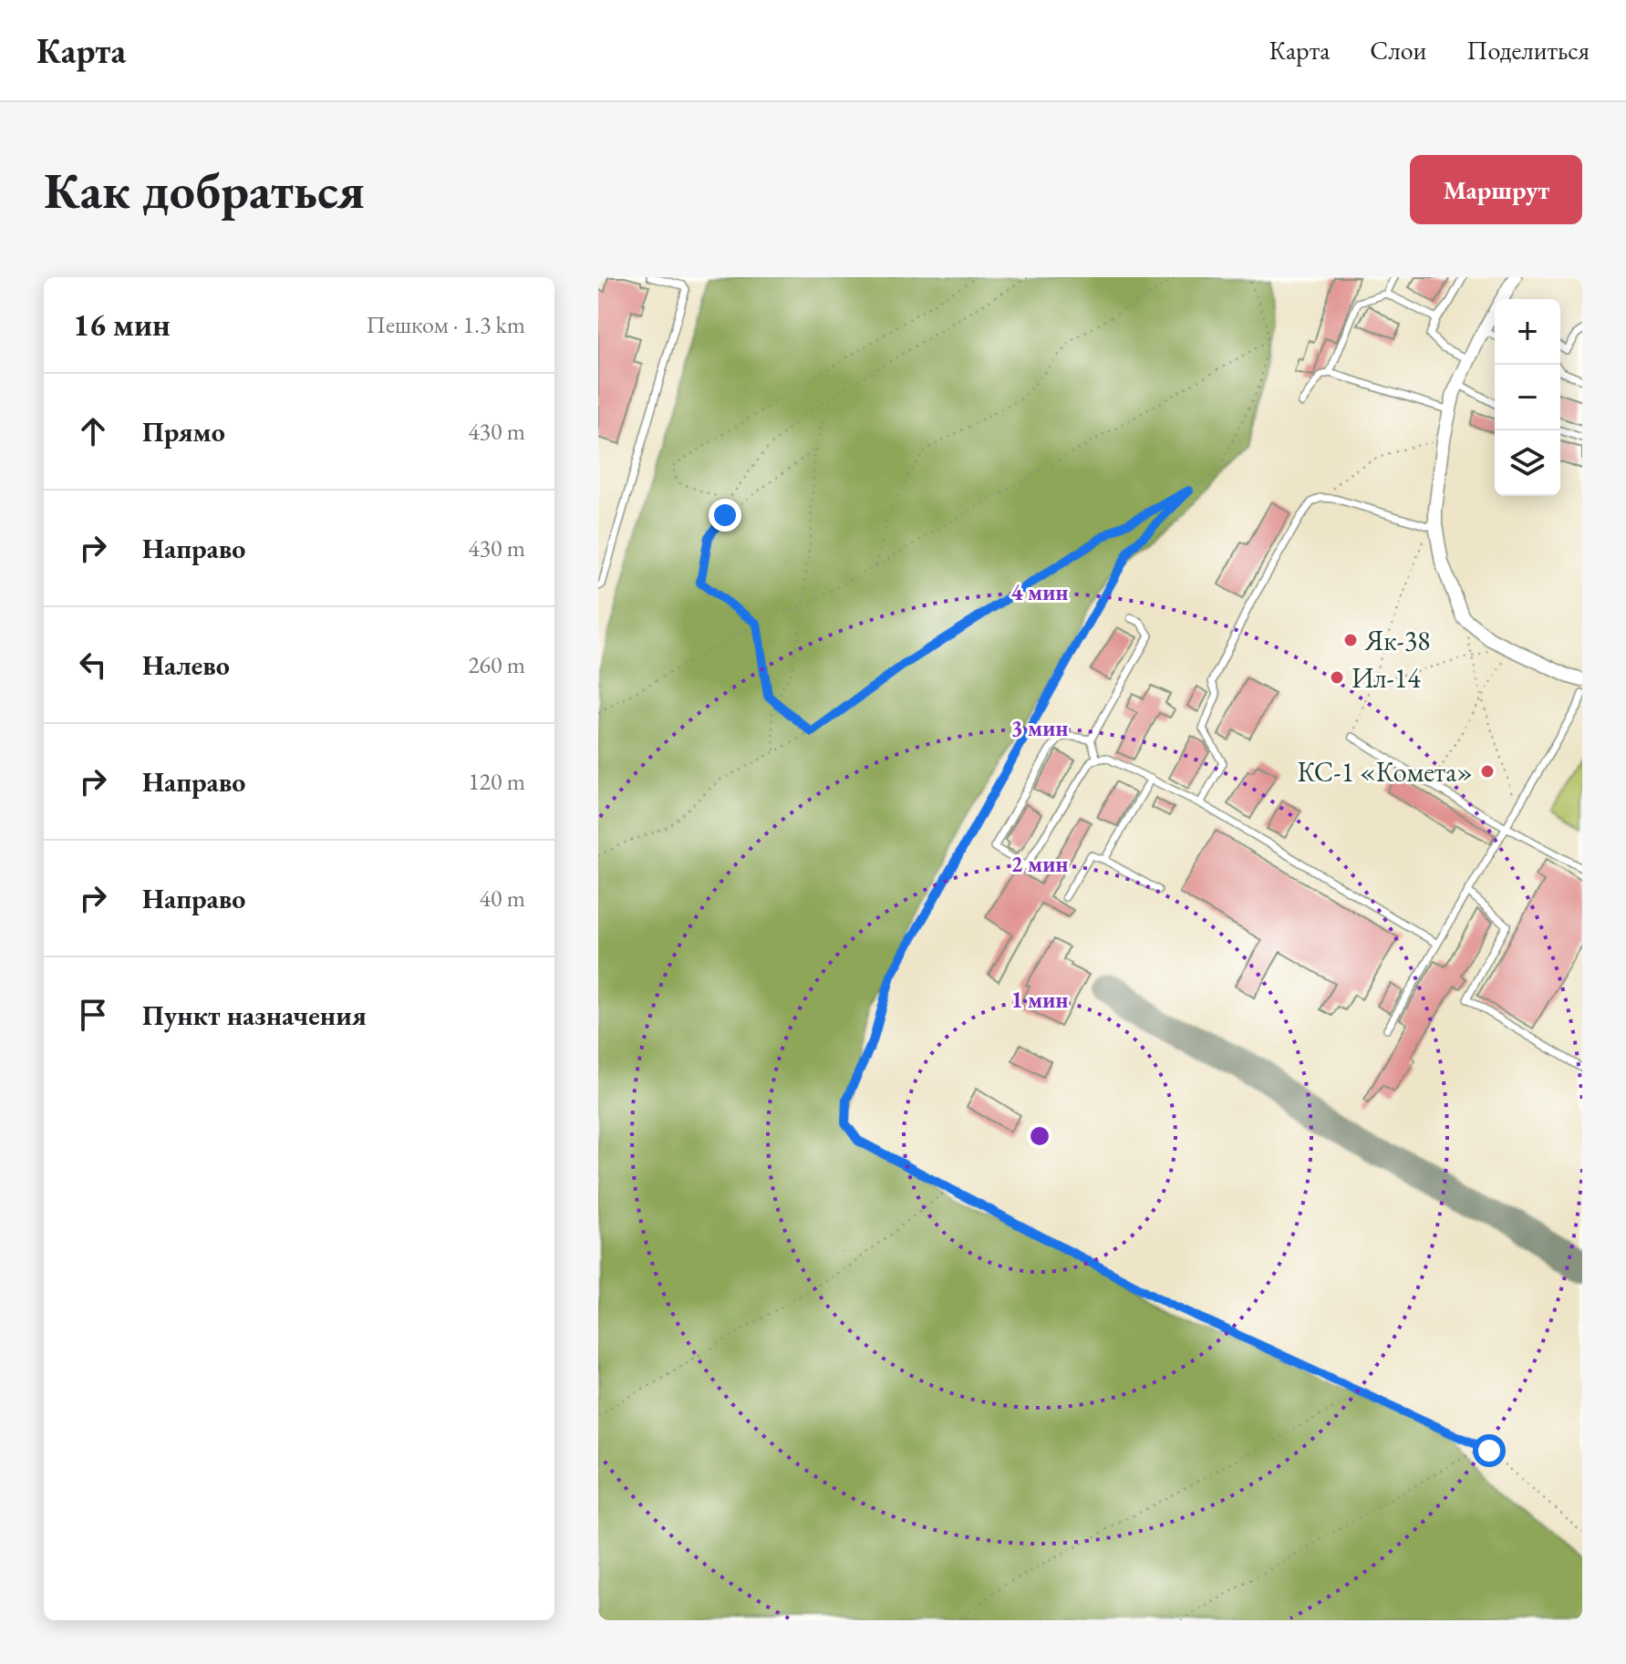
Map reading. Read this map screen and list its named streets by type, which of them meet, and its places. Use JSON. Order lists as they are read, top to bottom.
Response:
{
  "places": ["Як-38", "Ил-14", "КС-1 «Комета»"],
  "page": {
    "header": "Карта",
    "nav": ["Карта", "Слои", "Поделиться"],
    "buttons": "Маршрут",
    "title": "Как добраться",
    "heading": ["16 мин", "Пешком · 1.3 km"],
    "map_buttons": ["+", "−"],
    "list": [
      ["Прямо", "430 m"],
      ["Направо", "430 m"],
      ["Налево", "260 m"],
      ["Направо", "120 m"],
      ["Направо", "40 m"],
      "Пункт назначения"
    ]
  },
  "rings": [
    "4 мин",
    "3 мин",
    "2 мин",
    "1 мин"
  ]
}
